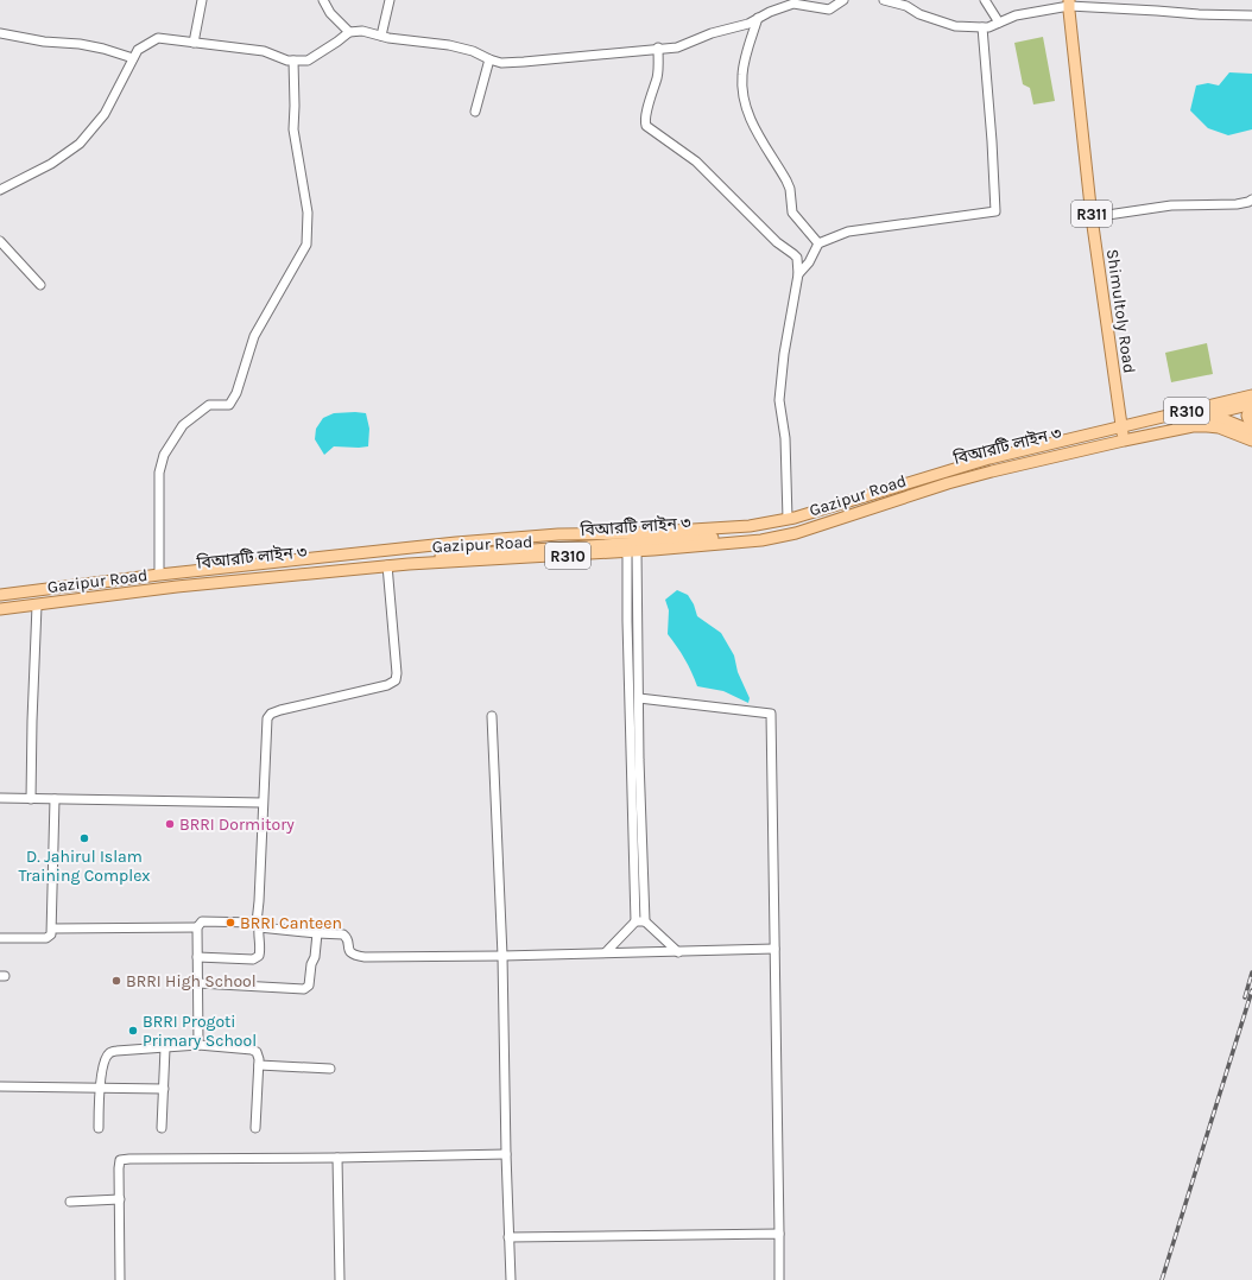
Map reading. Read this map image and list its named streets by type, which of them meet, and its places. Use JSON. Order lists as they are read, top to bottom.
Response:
{
  "streets": {
    "main road": [
      "R311",
      "Shimultoly Road",
      "R310",
      "বিআরটি লাইন ৩",
      "Gazipur Road"
    ]
  },
  "crossings": [
    ["Shimultoly Road", "R310"],
    ["Shimultoly Road", "বিআরটি লাইন ৩"],
    ["Shimultoly Road", "Gazipur Road"],
    ["R310", "বিআরটি লাইন ৩"],
    ["R310", "Gazipur Road"],
    ["বিআরটি লাইন ৩", "Gazipur Road"]
  ],
  "places": [
    "BRRI Dormitory",
    "D. Jahirul Islam Training Complex",
    "BRRI Canteen",
    "BRRI High School",
    "BRRI Progoti Primary School"
  ]
}
